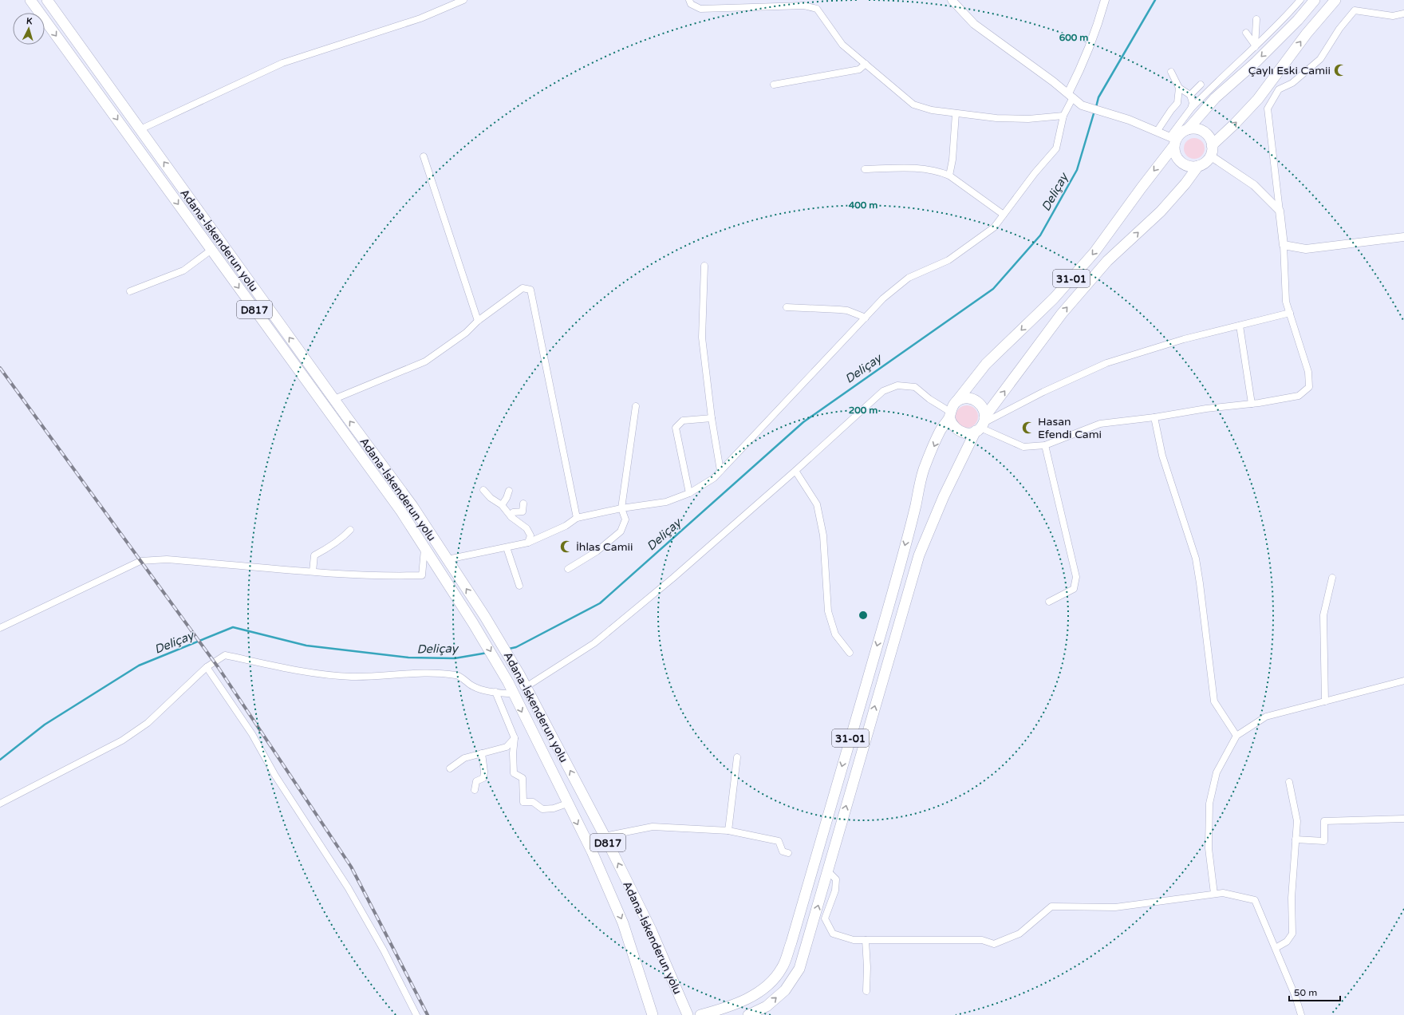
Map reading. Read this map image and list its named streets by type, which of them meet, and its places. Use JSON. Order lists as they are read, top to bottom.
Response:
{
  "streets": {
    "highway": ["Adana-İskenderun yolu", "31-01", "D817"]
  },
  "crossings": [
    ["Adana-İskenderun yolu", "D817"]
  ],
  "water": ["Deliçay"],
  "places": {
    "mosque": ["Çaylı Eski Camii", "Hasan Efendi Cami", "İhlas Camii"]
  },
  "scale_bar": "50 m",
  "north": "top",
  "rings": ["600 m", "400 m", "200 m"]
}
